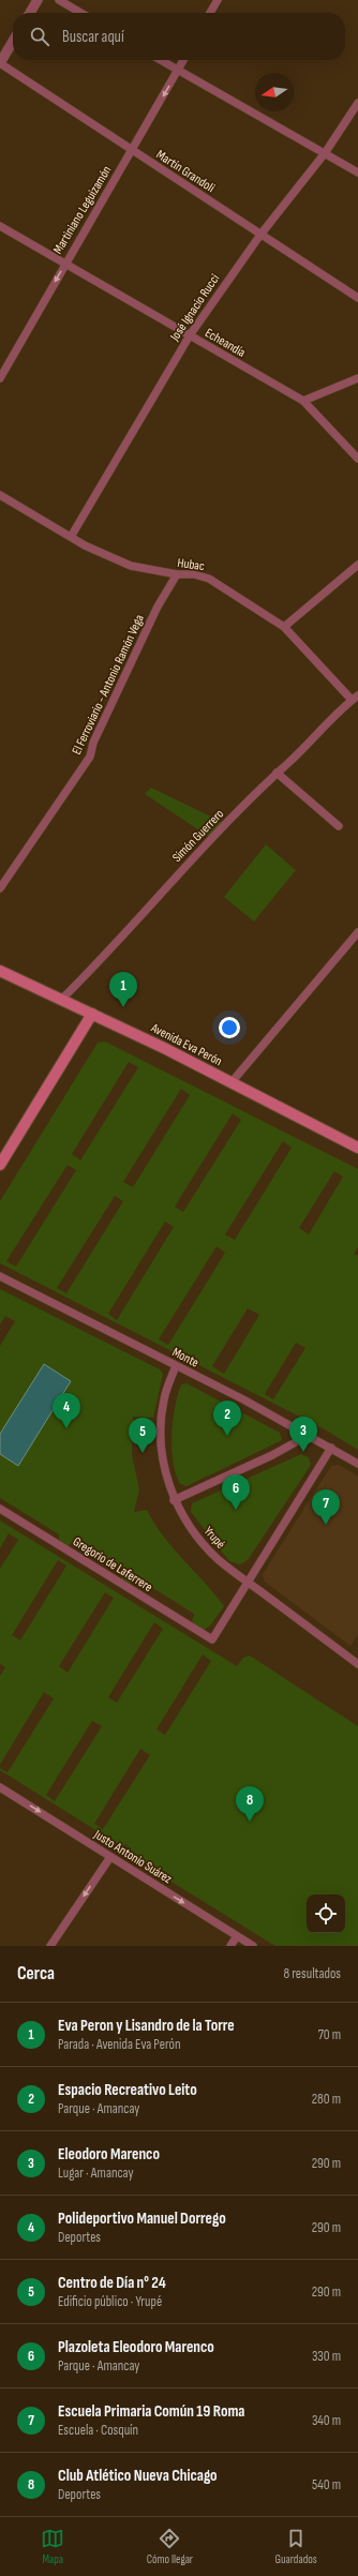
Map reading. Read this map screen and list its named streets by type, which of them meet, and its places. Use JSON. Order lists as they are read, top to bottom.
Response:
{
  "streets": {
    "main road": ["Avenida Eva Perón"],
    "street": [
      "Martín Grandoli",
      "Martiniano Leguizamón",
      "José Ignacio Rucci",
      "Echeandía",
      "Hubac",
      "El Ferroviario - Antonio Ramón Vega",
      "Simón Guerrero",
      "Monte",
      "Yrupé",
      "Gregorio de Laferrere",
      "Justo Antonio Suárez"
    ]
  },
  "crossings": [
    ["Martín Grandoli", "Martiniano Leguizamón"],
    ["Martín Grandoli", "José Ignacio Rucci"],
    ["Martiniano Leguizamón", "Echeandía"],
    ["José Ignacio Rucci", "Echeandía"],
    ["José Ignacio Rucci", "Hubac"],
    ["Hubac", "El Ferroviario - Antonio Ramón Vega"],
    ["Hubac", "Simón Guerrero"],
    ["Simón Guerrero", "Avenida Eva Perón"],
    ["Monte", "Yrupé"],
    ["Yrupé", "Gregorio de Laferrere"]
  ],
  "one_way": ["Martiniano Leguizamón", "Justo Antonio Suárez"],
  "north": "left",
  "page": {
    "search": "Buscar aquí",
    "pins": [
      "1",
      "4",
      "2",
      "3",
      "5",
      "6",
      "7",
      "8"
    ],
    "heading": ["Cerca", "8 resultados"],
    "list": [
      {
        "mark": "1",
        "name": "Eva Peron y Lisandro de la Torre",
        "note": "Parada · Avenida Eva Perón",
        "value": "70 m"
      },
      {
        "mark": "2",
        "name": "Espacio Recreativo Leito",
        "note": "Parque · Amancay",
        "value": "280 m"
      },
      {
        "mark": "3",
        "name": "Eleodoro Marenco",
        "note": "Lugar · Amancay",
        "value": "290 m"
      },
      {
        "mark": "4",
        "name": "Polideportivo Manuel Dorrego",
        "note": "Deportes",
        "value": "290 m"
      },
      {
        "mark": "5",
        "name": "Centro de Día n° 24",
        "note": "Edificio público · Yrupé",
        "value": "290 m"
      },
      {
        "mark": "6",
        "name": "Plazoleta Eleodoro Marenco",
        "note": "Parque · Amancay",
        "value": "330 m"
      },
      {
        "mark": "7",
        "name": "Escuela Primaria Común 19 Roma",
        "note": "Escuela · Cosquín",
        "value": "340 m"
      },
      {
        "mark": "8",
        "name": "Club Atlético Nueva Chicago",
        "note": "Deportes",
        "value": "540 m"
      }
    ],
    "nav": ["Mapa", "Cómo llegar", "Guardados"]
  }
}
